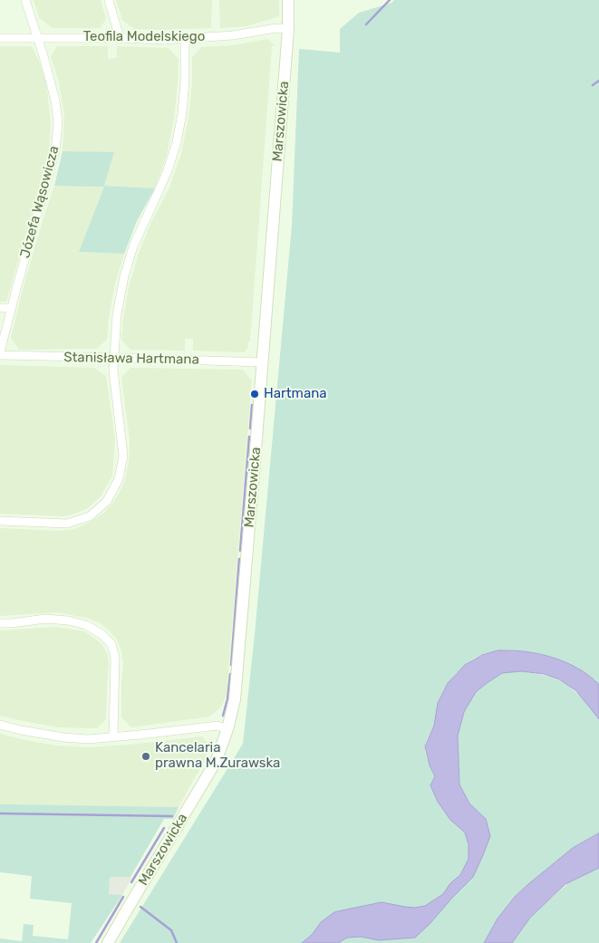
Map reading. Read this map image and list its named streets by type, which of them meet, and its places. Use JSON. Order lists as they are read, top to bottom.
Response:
{
  "streets": {
    "street": [
      "Teofila Modelskiego",
      "Marszowicka",
      "Józefa Wąsowicza",
      "Stanisława Hartmana"
    ]
  },
  "crossings": [
    ["Teofila Modelskiego", "Marszowicka"],
    ["Teofila Modelskiego", "Józefa Wąsowicza"],
    ["Marszowicka", "Stanisława Hartmana"]
  ],
  "places": ["Hartmana", "Kancelaria prawna M.Zurawska"]
}
